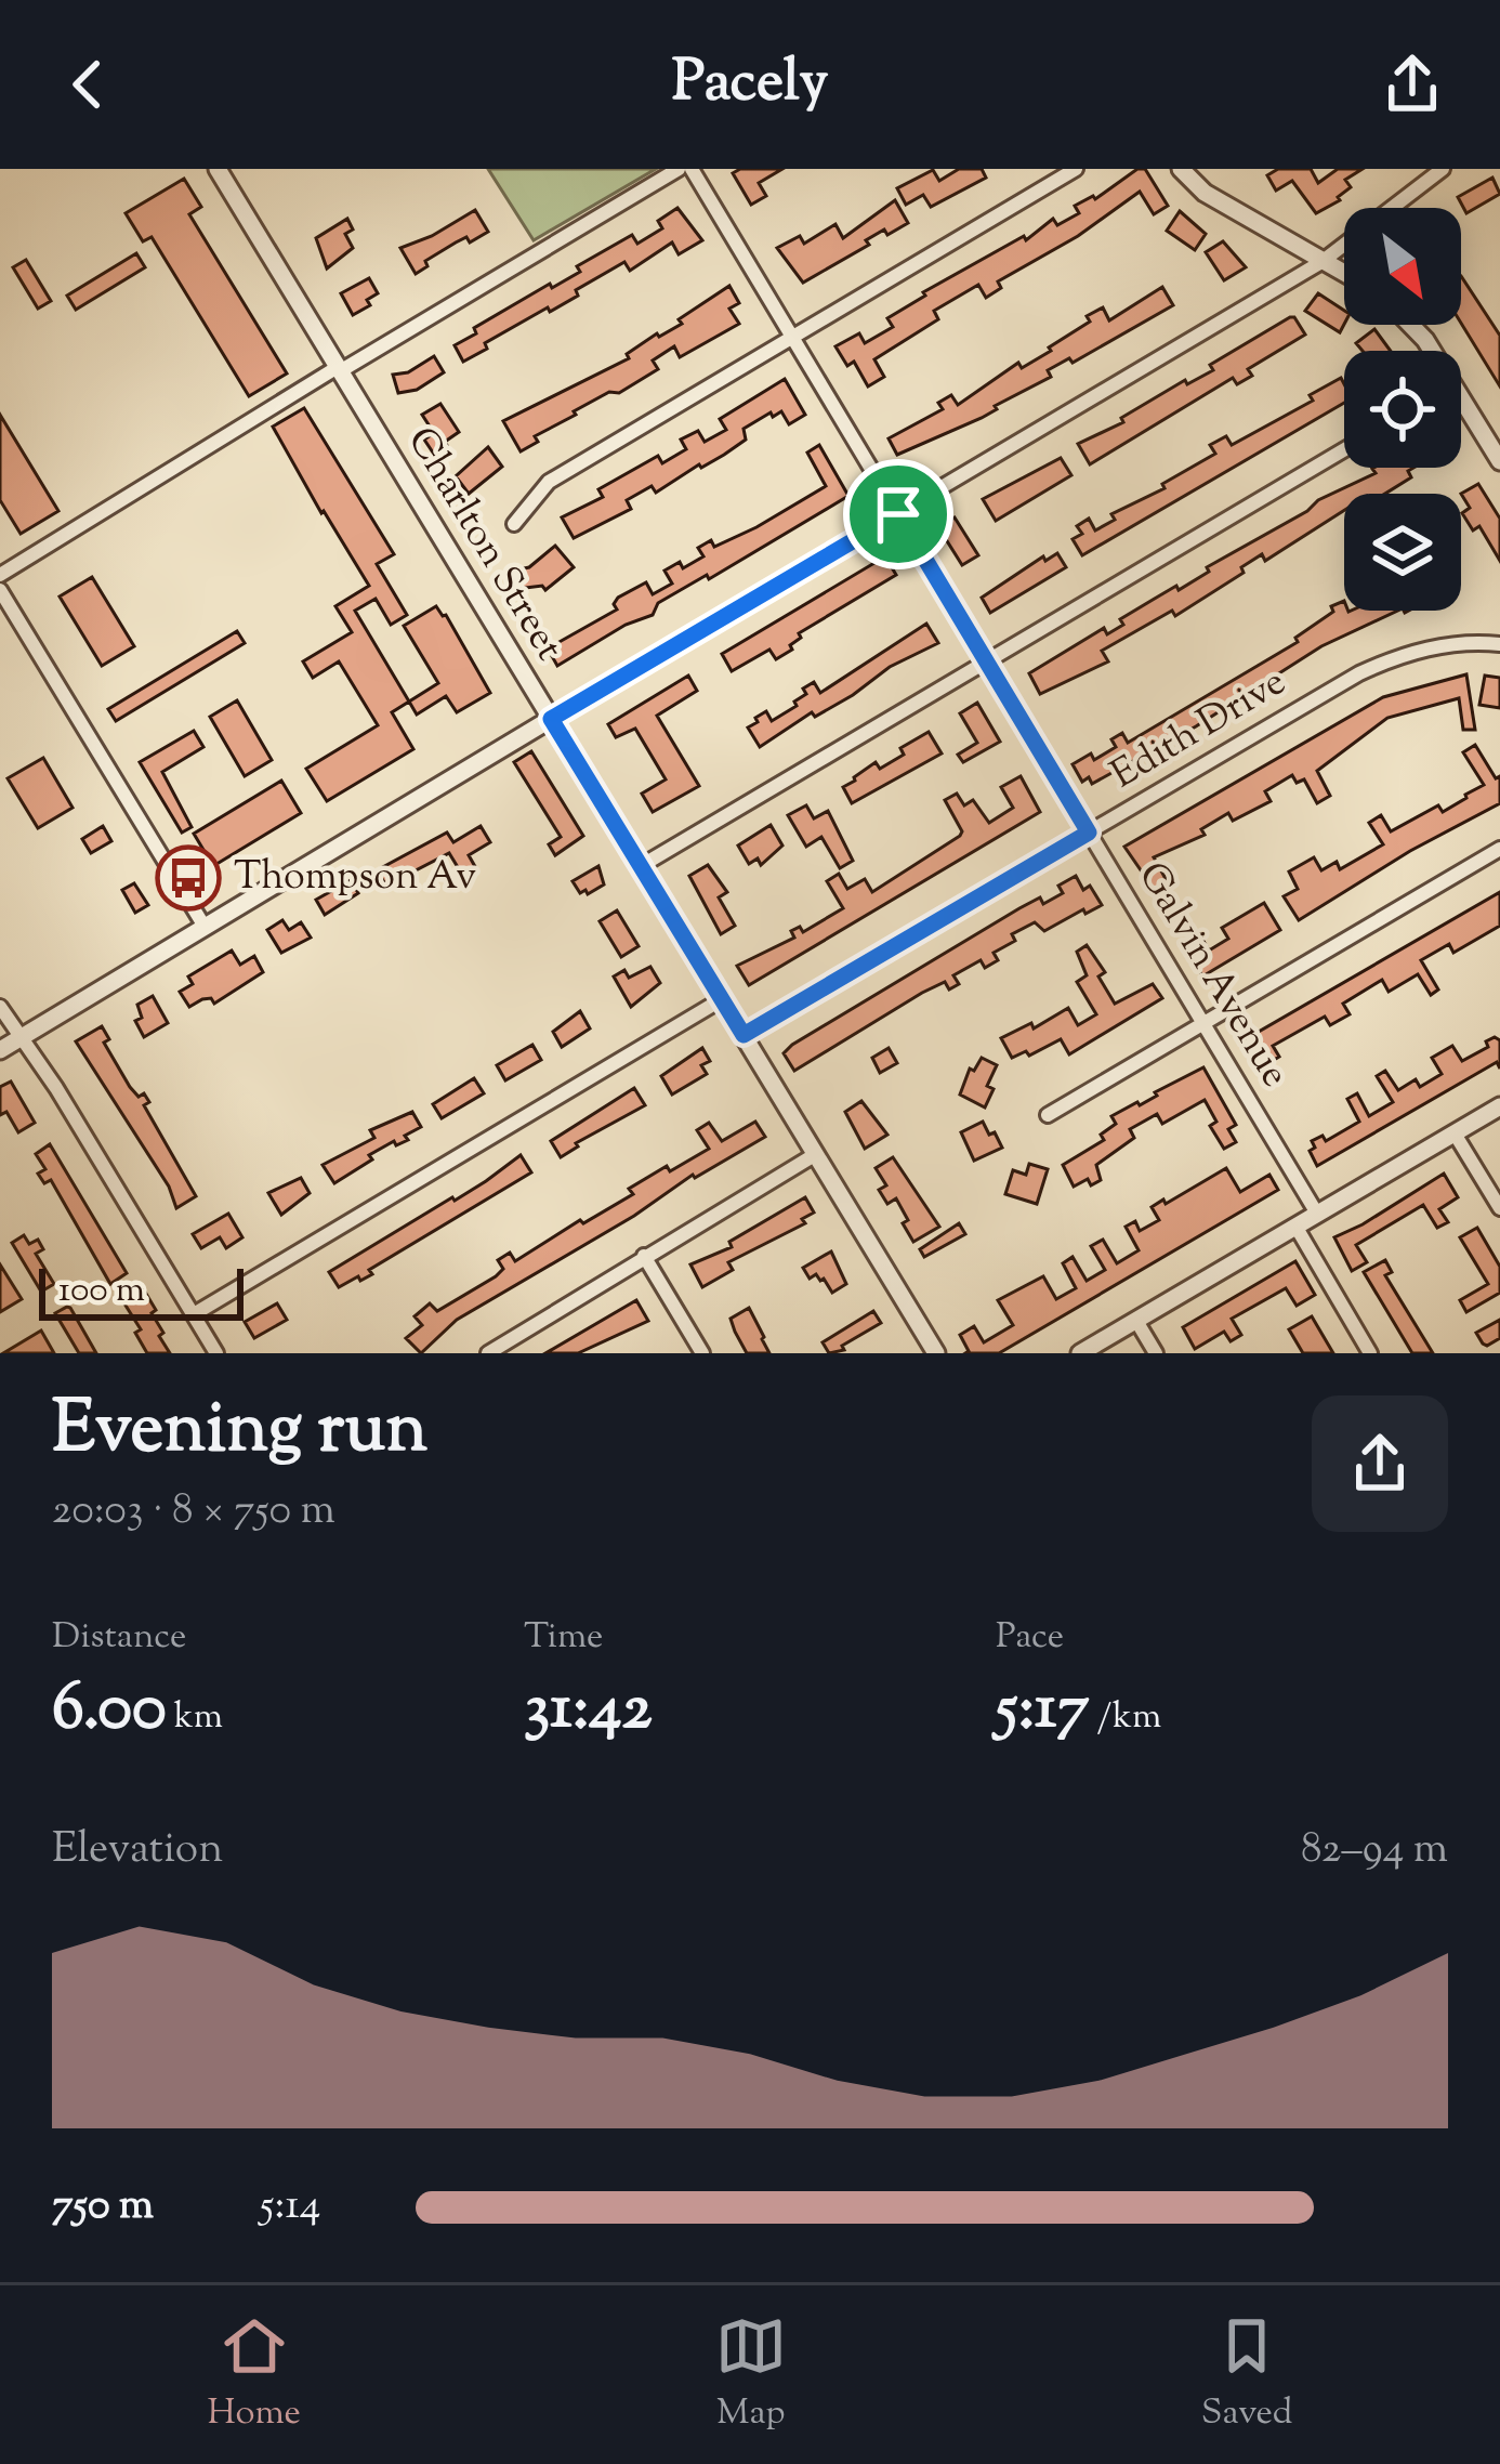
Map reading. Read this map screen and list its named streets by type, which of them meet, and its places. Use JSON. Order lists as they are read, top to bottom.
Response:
{
  "streets": {
    "street": ["Charlton Street", "Edith Drive", "Galvin Avenue"]
  },
  "crossings": [
    ["Charlton Street", "Edith Drive"],
    ["Edith Drive", "Galvin Avenue"]
  ],
  "places": {
    "bus stop": ["Thompson Av"]
  },
  "scale_bar": "100 m",
  "north": "bottom right",
  "page": {
    "header": "Pacely",
    "scale": "100 m",
    "heading": ["Evening run", "20:03 · 8 × 750 m"],
    "stats": [
      ["Distance", "6.00 km"],
      ["Time", "31:42"],
      ["Pace", "5:17 /km"]
    ],
    "chart": ["Elevation", "82–94 m"],
    "list": [
      {
        "name": "750 m",
        "note": "5:14"
      }
    ],
    "tabs": ["Home", "Map", "Saved"]
  }
}
